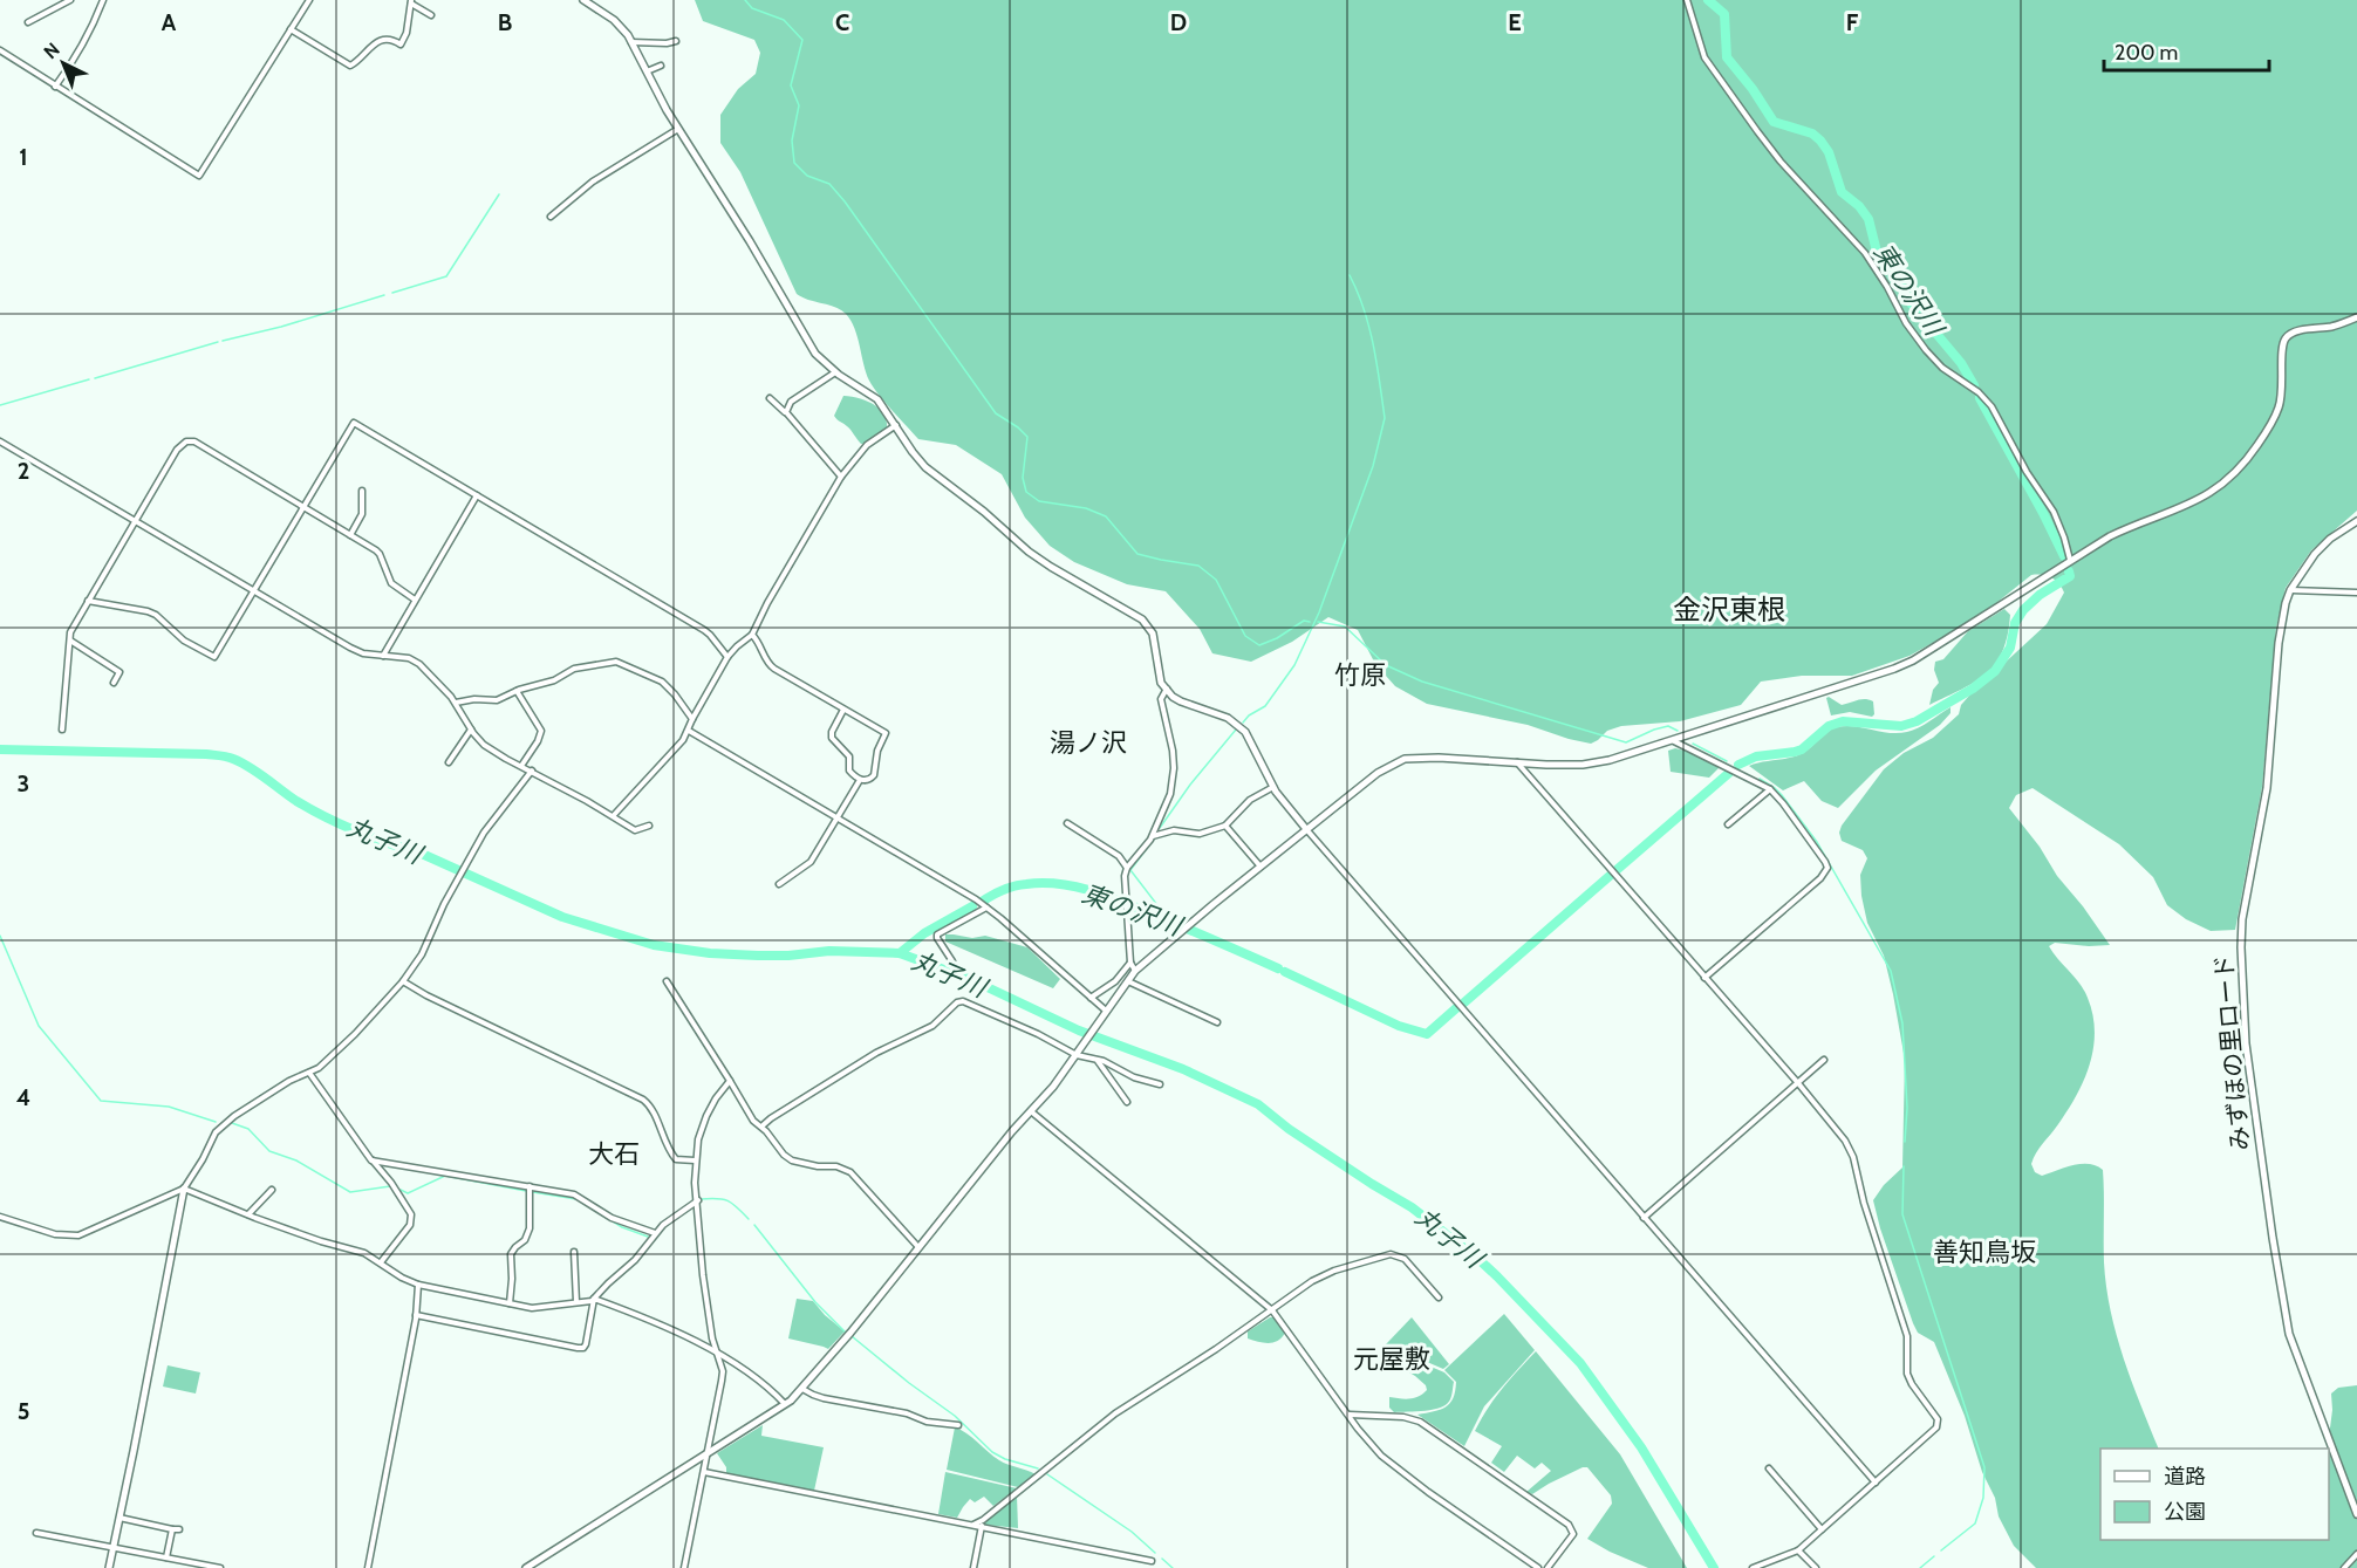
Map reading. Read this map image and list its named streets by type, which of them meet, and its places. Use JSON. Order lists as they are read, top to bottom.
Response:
{
  "streets": {
    "street": ["みずほの里ロード"]
  },
  "districts": [
    "金沢東根",
    "竹原",
    "湯ノ沢",
    "大石",
    "善知鳥坂",
    "元屋敷"
  ],
  "water": ["東の沢川", "丸子川"],
  "legend": ["道路", "公園"],
  "scale_bar": "200 m",
  "north": "top left",
  "grid": {
    "columns": [
      "A",
      "B",
      "C",
      "D",
      "E",
      "F"
    ],
    "rows": [
      "1",
      "2",
      "3",
      "4",
      "5"
    ]
  }
}
